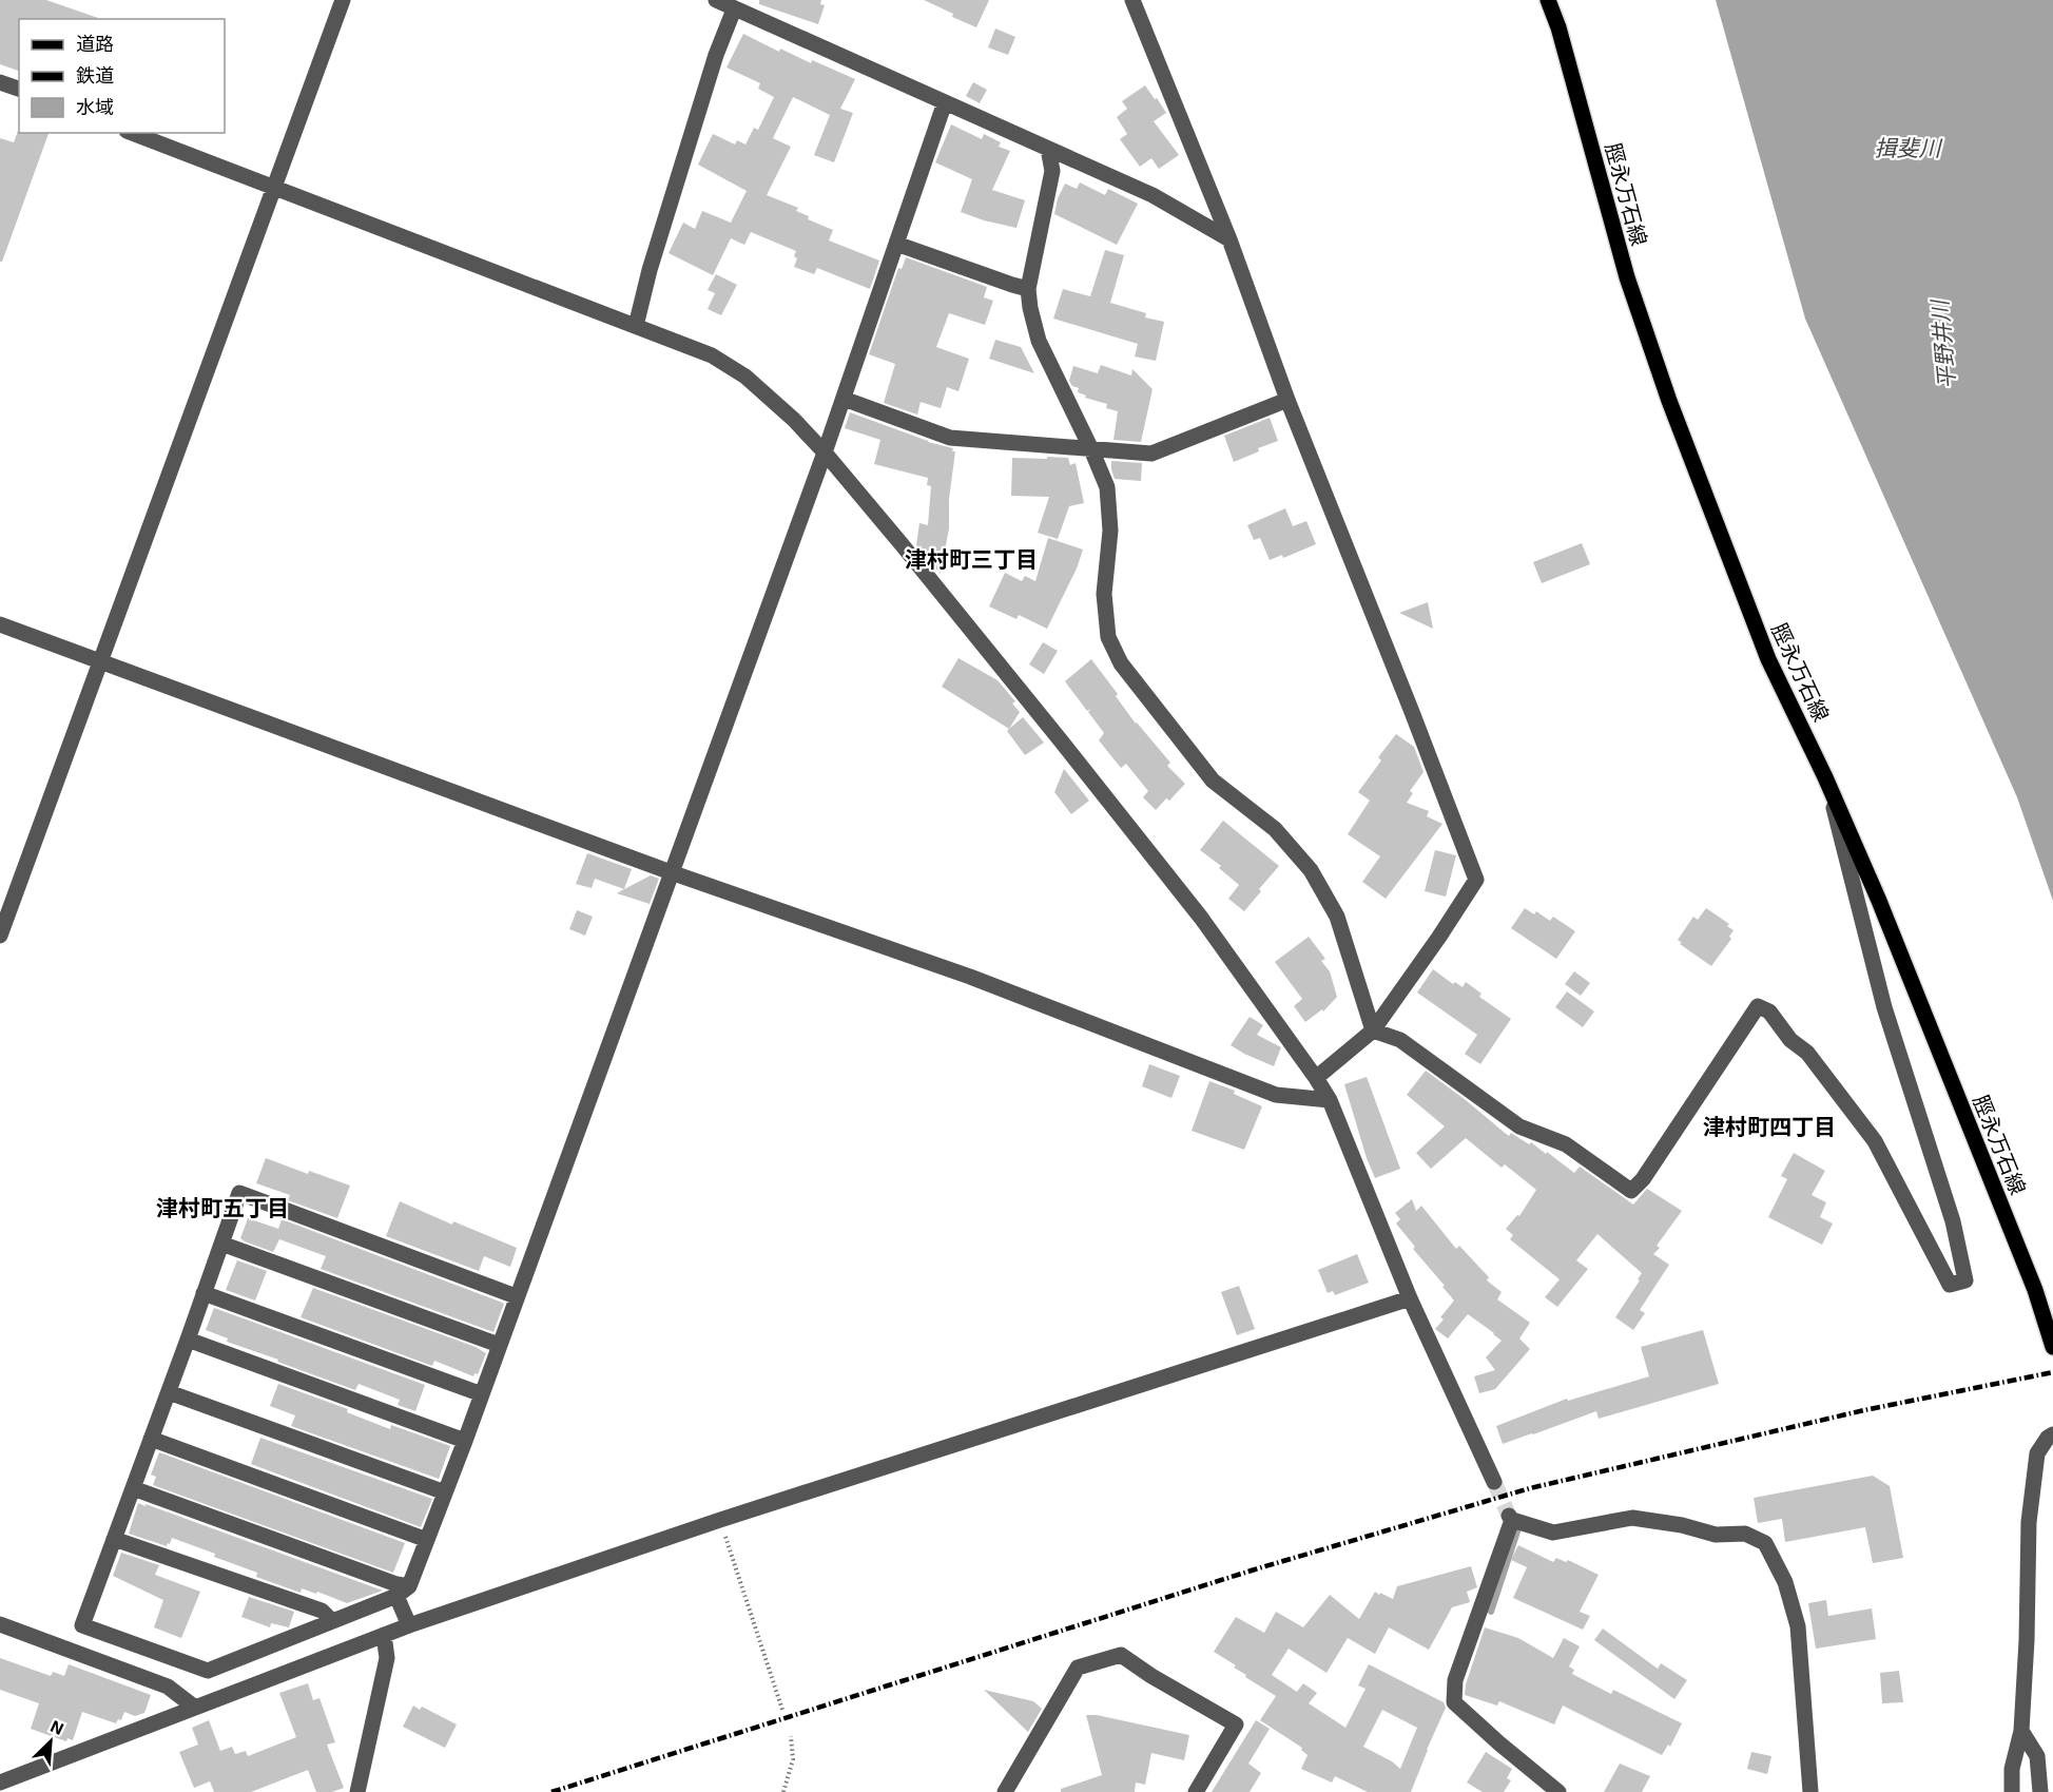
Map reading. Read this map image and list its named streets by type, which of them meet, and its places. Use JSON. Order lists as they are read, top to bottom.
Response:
{
  "streets": {
    "main road": ["脛永万石線"]
  },
  "districts": ["津村町三丁目", "津村町四丁目", "津村町五丁目"],
  "water": ["揖斐川", "平野井川"],
  "legend": ["道路", "鉄道", "水域"],
  "north": "top right"
}
